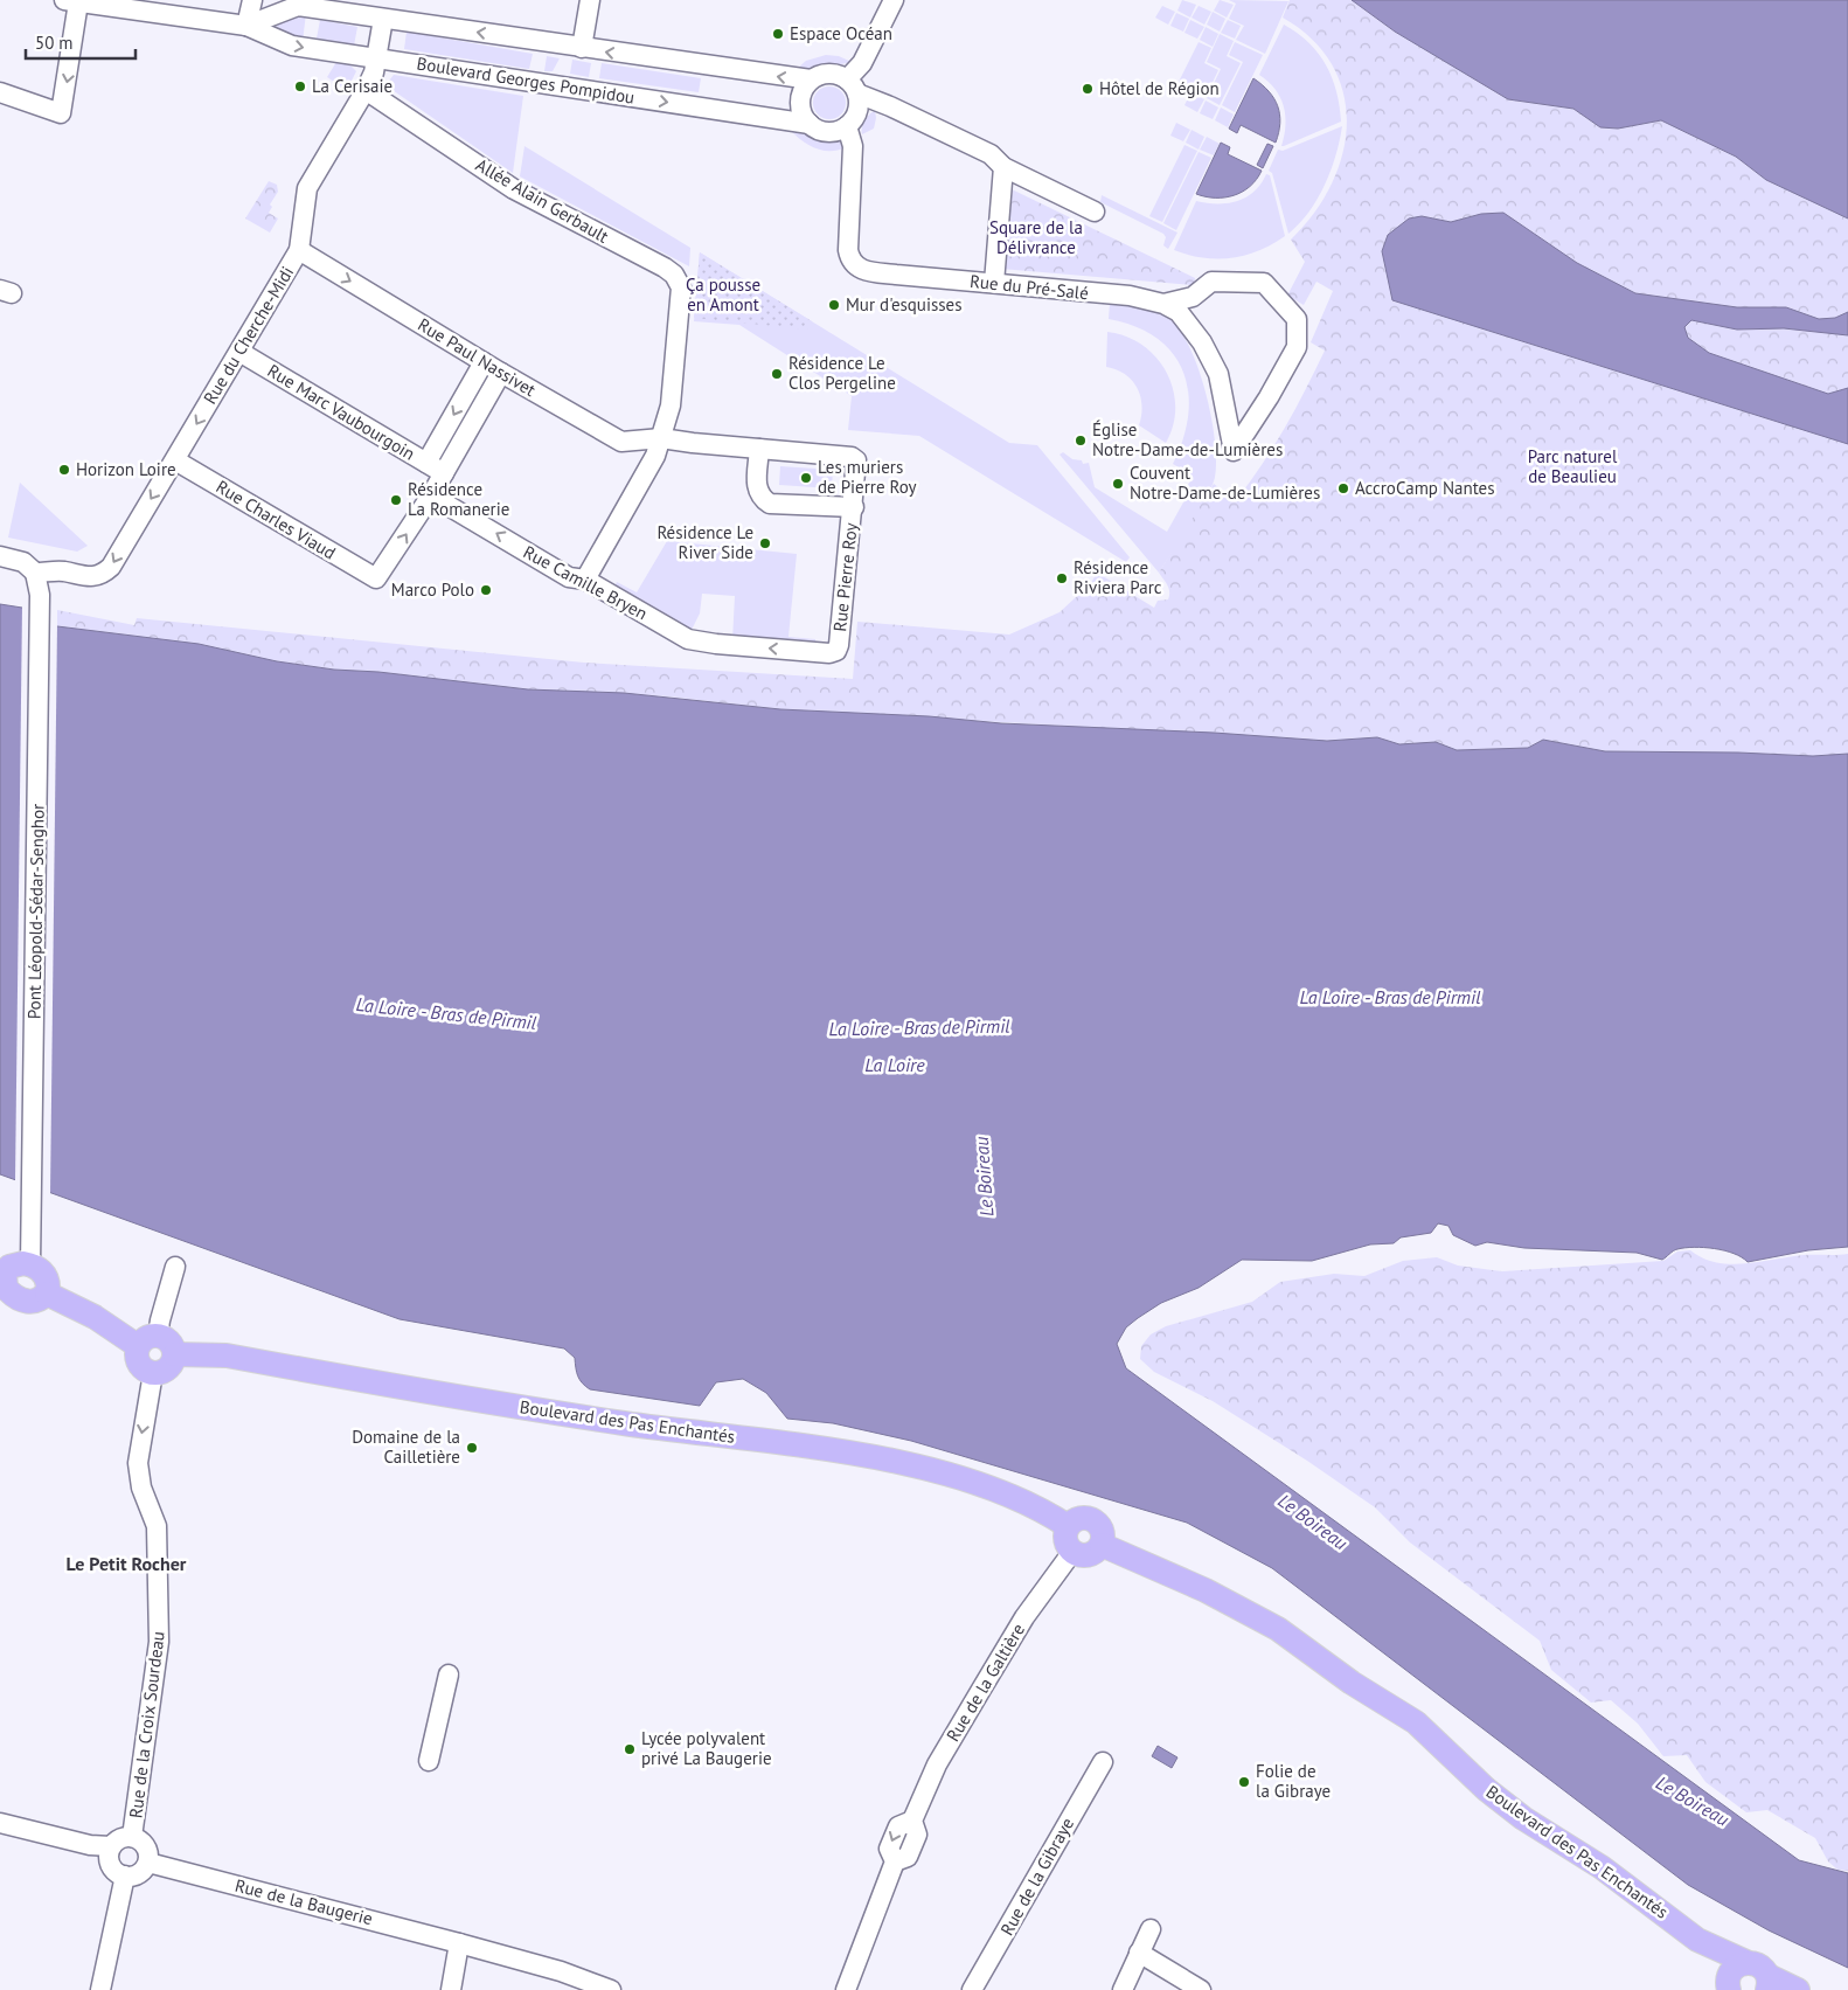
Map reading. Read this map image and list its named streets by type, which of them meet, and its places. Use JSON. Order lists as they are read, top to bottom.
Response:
{
  "streets": {
    "main road": ["Boulevard des Pas Enchantés"],
    "street": [
      "Boulevard Georges Pompidou",
      "Allée Alain Gerbault",
      "Rue du Pré-Salé",
      "Rue du Cherche-Midi",
      "Rue Paul Nassivet",
      "Rue Marc Vaubourgoin",
      "Rue Charles Viaud",
      "Rue Pierre Roy",
      "Rue Camille Bryen",
      "Pont Léopold-Sédar-Senghor",
      "Rue de la Galtière",
      "Rue de la Croix Sourdeau",
      "Rue de la Gibraye",
      "Rue de la Baugerie"
    ]
  },
  "crossings": [
    ["Boulevard Georges Pompidou", "Rue du Pré-Salé"],
    ["Boulevard Georges Pompidou", "Rue du Cherche-Midi"],
    ["Allée Alain Gerbault", "Rue du Cherche-Midi"],
    ["Allée Alain Gerbault", "Rue Paul Nassivet"],
    ["Allée Alain Gerbault", "Rue Camille Bryen"],
    ["Rue du Cherche-Midi", "Rue Paul Nassivet"],
    ["Rue du Cherche-Midi", "Rue Marc Vaubourgoin"],
    ["Rue du Cherche-Midi", "Rue Charles Viaud"],
    ["Rue du Cherche-Midi", "Pont Léopold-Sédar-Senghor"],
    ["Rue Paul Nassivet", "Rue Pierre Roy"],
    ["Rue Charles Viaud", "Rue Camille Bryen"],
    ["Rue Pierre Roy", "Rue Camille Bryen"],
    ["Boulevard des Pas Enchantés", "Rue de la Galtière"],
    ["Boulevard des Pas Enchantés", "Rue de la Croix Sourdeau"],
    ["Rue de la Croix Sourdeau", "Rue de la Baugerie"]
  ],
  "one_way": [
    "Rue du Cherche-Midi",
    "Rue Paul Nassivet",
    "Rue Camille Bryen",
    "Rue de la Croix Sourdeau"
  ],
  "districts": ["Le Petit Rocher"],
  "water": ["La Loire - Bras de Pirmil", "La Loire", "Le Boireau"],
  "parks": ["Square de la Délivrance", "Ça pousse en Amont", "Parc naturel de Beaulieu"],
  "places": [
    "Espace Océan",
    "La Cerisaie",
    "Hôtel de Région",
    "Mur d'esquisses",
    "Résidence Le Clos Pergeline",
    "Église Notre-Dame-de-Lumières",
    "Horizon Loire",
    "Les muriers de Pierre Roy",
    "Couvent Notre-Dame-de-Lumières",
    "AccroCamp Nantes",
    "Résidence La Romanerie",
    "Résidence Le River Side",
    "Résidence Riviera Parc",
    "Marco Polo",
    "Domaine de la Cailletière",
    "Lycée polyvalent privé La Baugerie",
    "Folie de la Gibraye"
  ],
  "scale_bar": "50 m"
}
